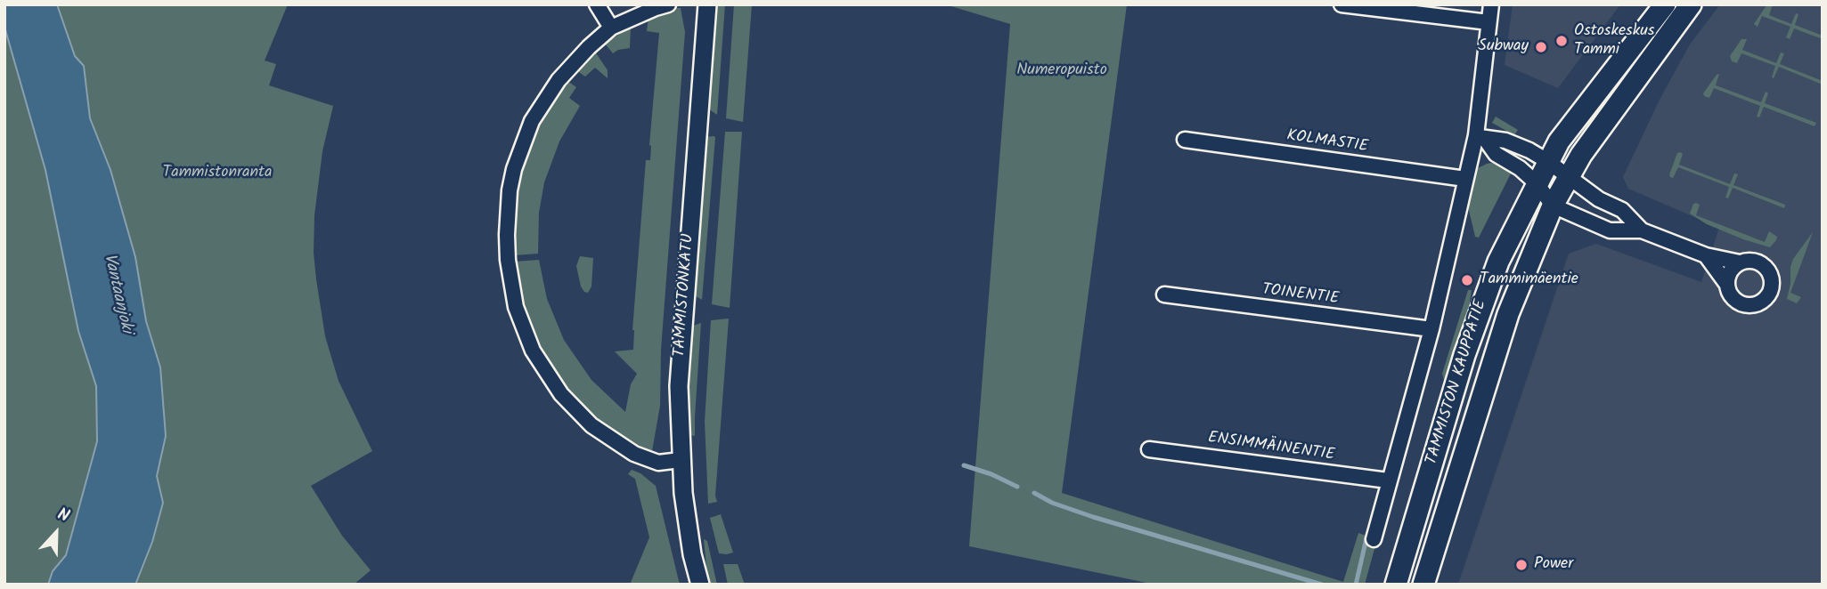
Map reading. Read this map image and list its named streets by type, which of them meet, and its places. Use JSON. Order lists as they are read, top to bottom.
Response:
{
  "streets": {
    "main road": ["TAMMISTON KAUPPATIE"],
    "street": [
      "KOLMASTIE",
      "TAMMISTONKATU",
      "TOINENTIE",
      "ENSIMMÄINENTIE"
    ]
  },
  "water": ["Vantaanjoki"],
  "parks": ["Numeropuisto", "Tammistonranta"],
  "places": [
    "Ostoskeskus Tammi",
    "Subway",
    "Tammimäentie",
    "Power"
  ],
  "north": "top"
}
